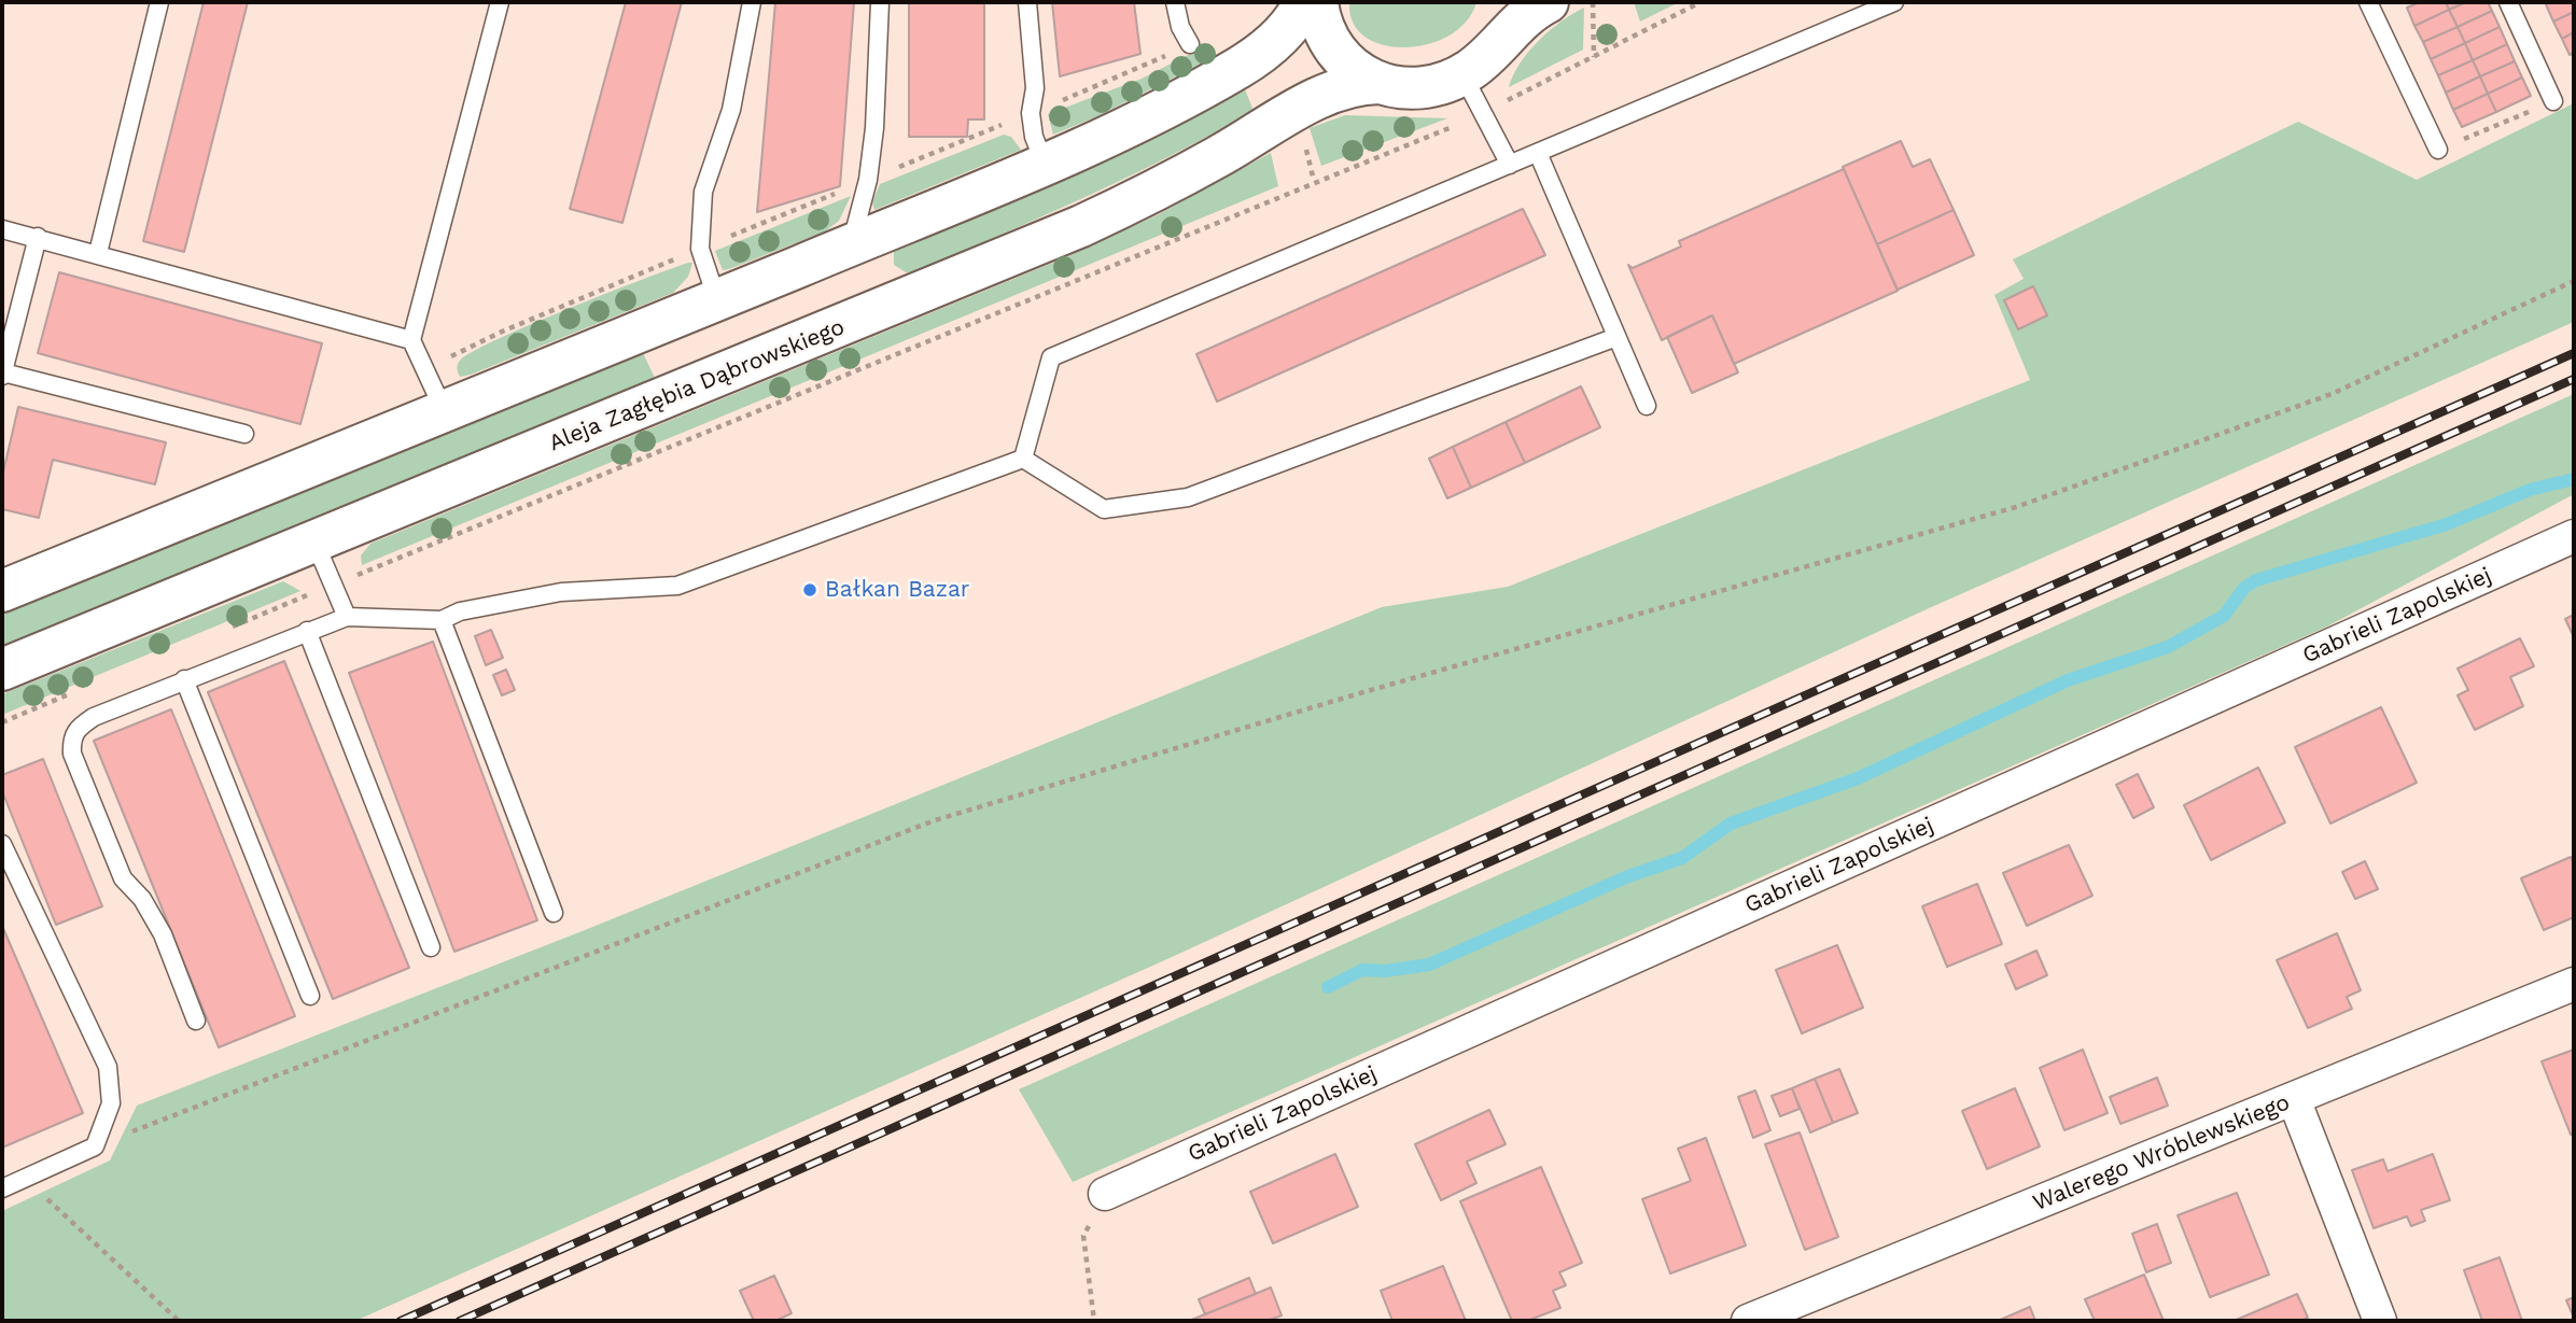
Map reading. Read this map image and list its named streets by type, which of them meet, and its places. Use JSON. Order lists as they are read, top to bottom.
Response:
{
  "streets": {
    "street": ["Aleja Zagłębia Dąbrowskiego", "Gabrieli Zapolskiej", "Walerego Wróblewskiego"]
  },
  "places": ["Bałkan Bazar"]
}
